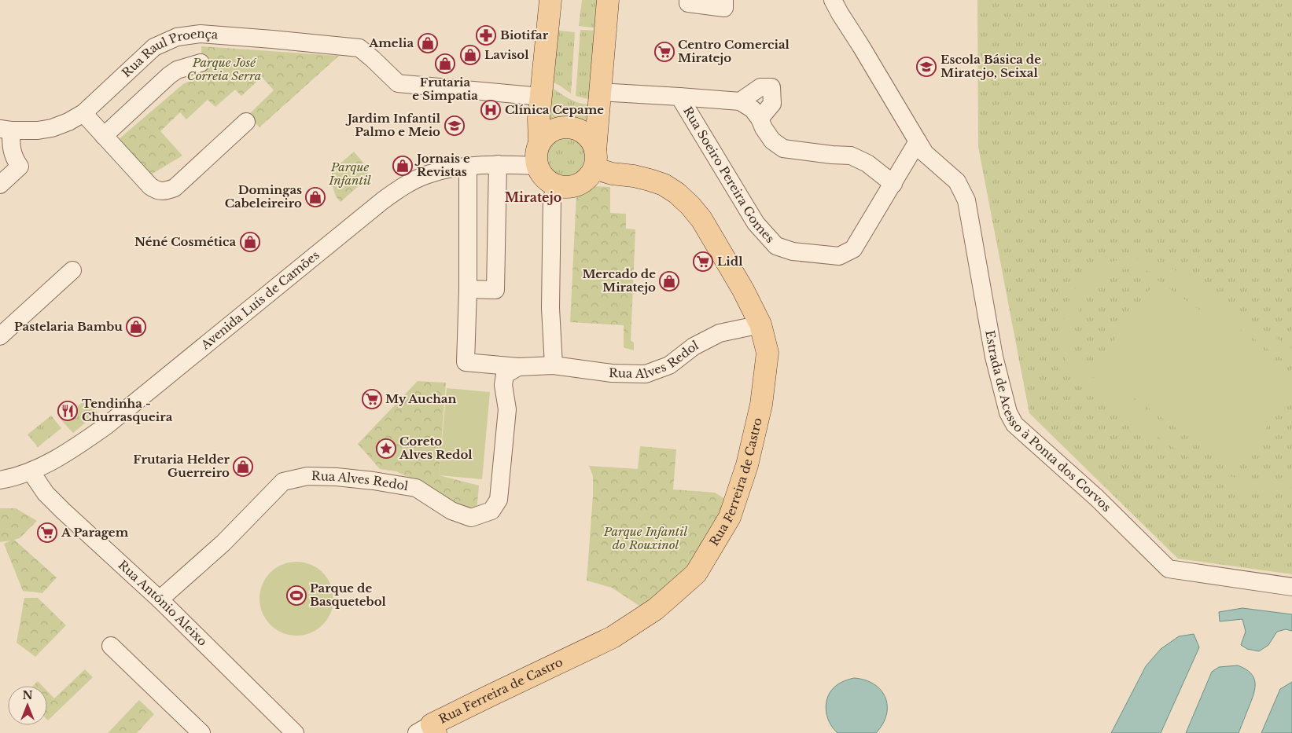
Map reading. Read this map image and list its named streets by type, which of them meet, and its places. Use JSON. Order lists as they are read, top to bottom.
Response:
{
  "streets": {
    "main road": ["Rua Ferreira de Castro"],
    "street": [
      "Rua Raul Proença",
      "Rua Soeiro Pereira Gomes",
      "Avenida Luís de Camões",
      "Rua Alves Redol",
      "Estrada de Acesso à Ponta dos Corvos",
      "Rua António Aleixo"
    ]
  },
  "crossings": [
    ["Rua Soeiro Pereira Gomes", "Estrada de Acesso à Ponta dos Corvos"],
    ["Avenida Luís de Camões", "Rua Ferreira de Castro"],
    ["Avenida Luís de Camões", "Rua António Aleixo"],
    ["Rua Alves Redol", "Rua Ferreira de Castro"],
    ["Rua Alves Redol", "Rua António Aleixo"]
  ],
  "districts": ["Miratejo"],
  "parks": ["Parque José Correia Serra", "Parque Infantil", "Parque Infantil do Rouxinol"],
  "places": {
    "pharmacy": ["Biotifar"],
    "shop": [
      "Amelia",
      "Lavisol",
      "Frutaria e Simpatia",
      "Jornais e Revistas",
      "Domingas Cabeleireiro",
      "Néné Cosmética",
      "Mercado de Miratejo",
      "Pastelaria Bambu",
      "Frutaria Helder Guerreiro"
    ],
    "supermarket": [
      "Centro Comercial Miratejo",
      "Lidl",
      "My Auchan",
      "A Paragem"
    ],
    "school or university": ["Escola Básica de Miratejo, Seixal", "Jardim Infantil Palmo e Meio"],
    "hospital": ["Clínica Cepame"],
    "restaurant": ["Tendinha - Churrasqueira"],
    "place": ["Coreto Alves Redol"],
    "sports": ["Parque de Basquetebol"]
  },
  "north": "top"
}
